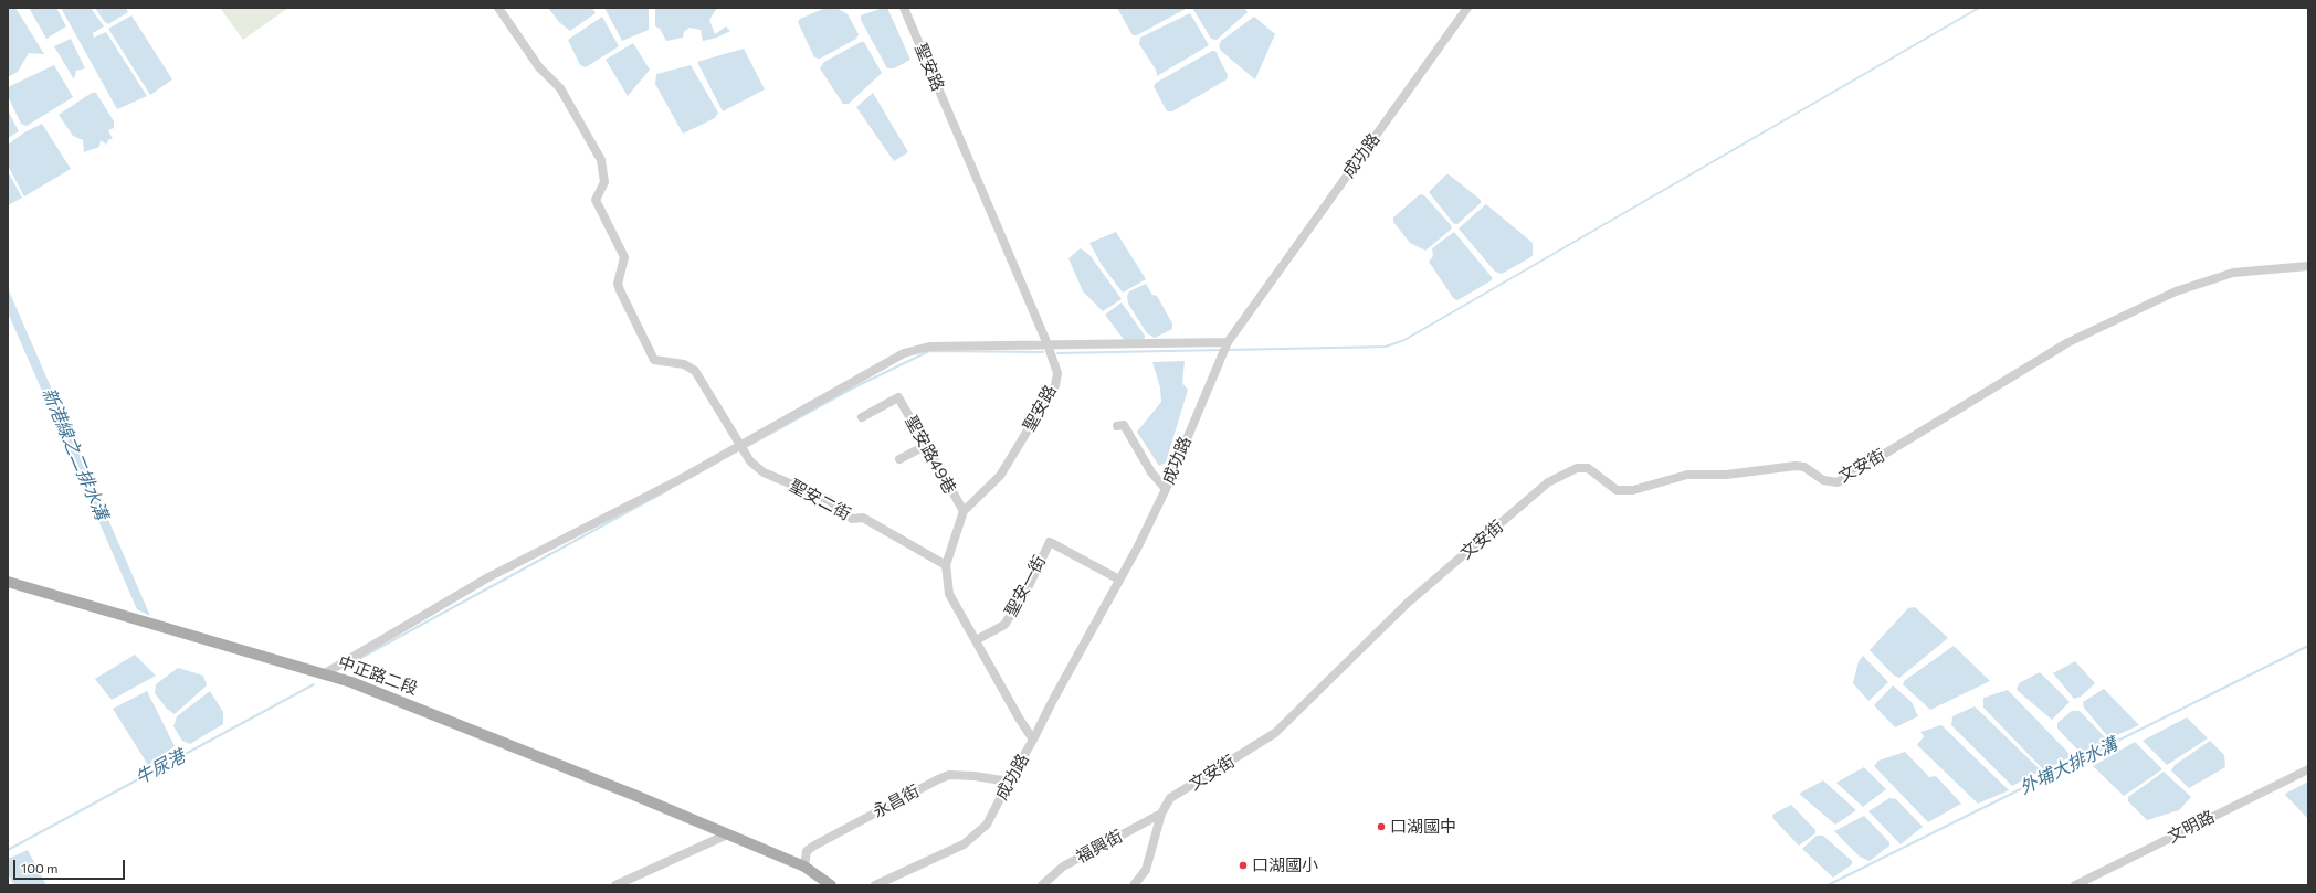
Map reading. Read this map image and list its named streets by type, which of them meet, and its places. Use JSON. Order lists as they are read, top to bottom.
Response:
{
  "streets": {
    "main road": ["中正路二段"],
    "street": [
      "聖安路",
      "成功路",
      "聖安路49巷",
      "文安街",
      "聖安二街",
      "聖安一街",
      "永昌街",
      "文明路",
      "福興街"
    ]
  },
  "crossings": [
    ["聖安路", "成功路"],
    ["聖安路", "聖安路49巷"],
    ["聖安路", "聖安二街"],
    ["聖安路", "聖安一街"],
    ["成功路", "聖安一街"],
    ["成功路", "永昌街"],
    ["文安街", "福興街"],
    ["中正路二段", "永昌街"]
  ],
  "water": ["新港線之二排水溝", "外埔大排水溝", "牛尿港"],
  "places": ["口湖國中", "口湖國小"],
  "scale_bar": "100 m"
}
